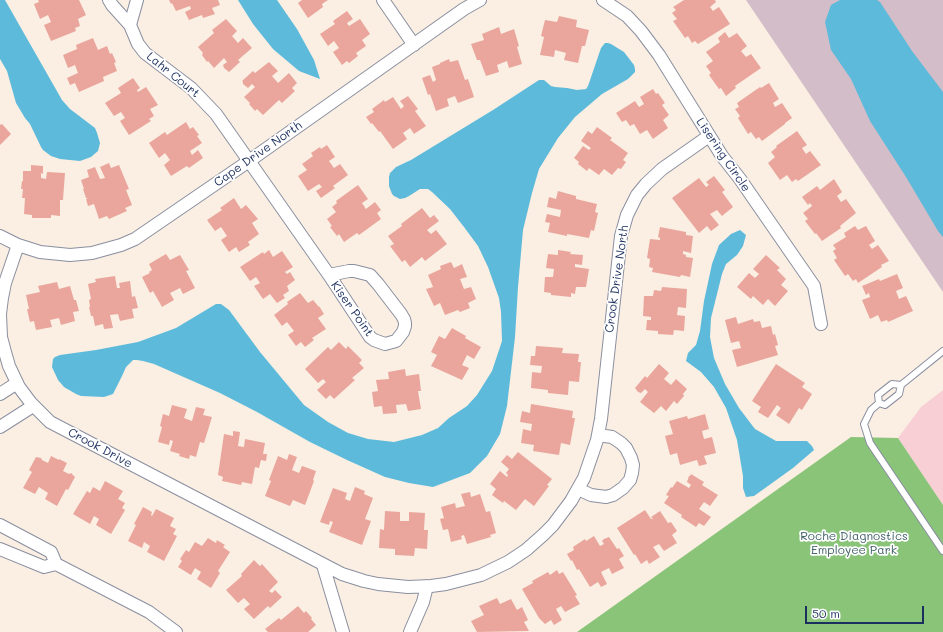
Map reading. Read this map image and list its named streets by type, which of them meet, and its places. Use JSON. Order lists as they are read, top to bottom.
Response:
{
  "streets": {
    "street": [
      "Lahr Court",
      "Cape Drive North",
      "Lisering Circle",
      "Crook Drive North",
      "Kiser Point",
      "Crook Drive"
    ]
  },
  "crossings": [
    ["Lahr Court", "Cape Drive North"],
    ["Lahr Court", "Kiser Point"],
    ["Cape Drive North", "Kiser Point"],
    ["Cape Drive North", "Crook Drive"],
    ["Lisering Circle", "Crook Drive North"],
    ["Crook Drive North", "Crook Drive"]
  ],
  "parks": ["Roche Diagnostics Employee Park"],
  "scale_bar": "50 m"
}
